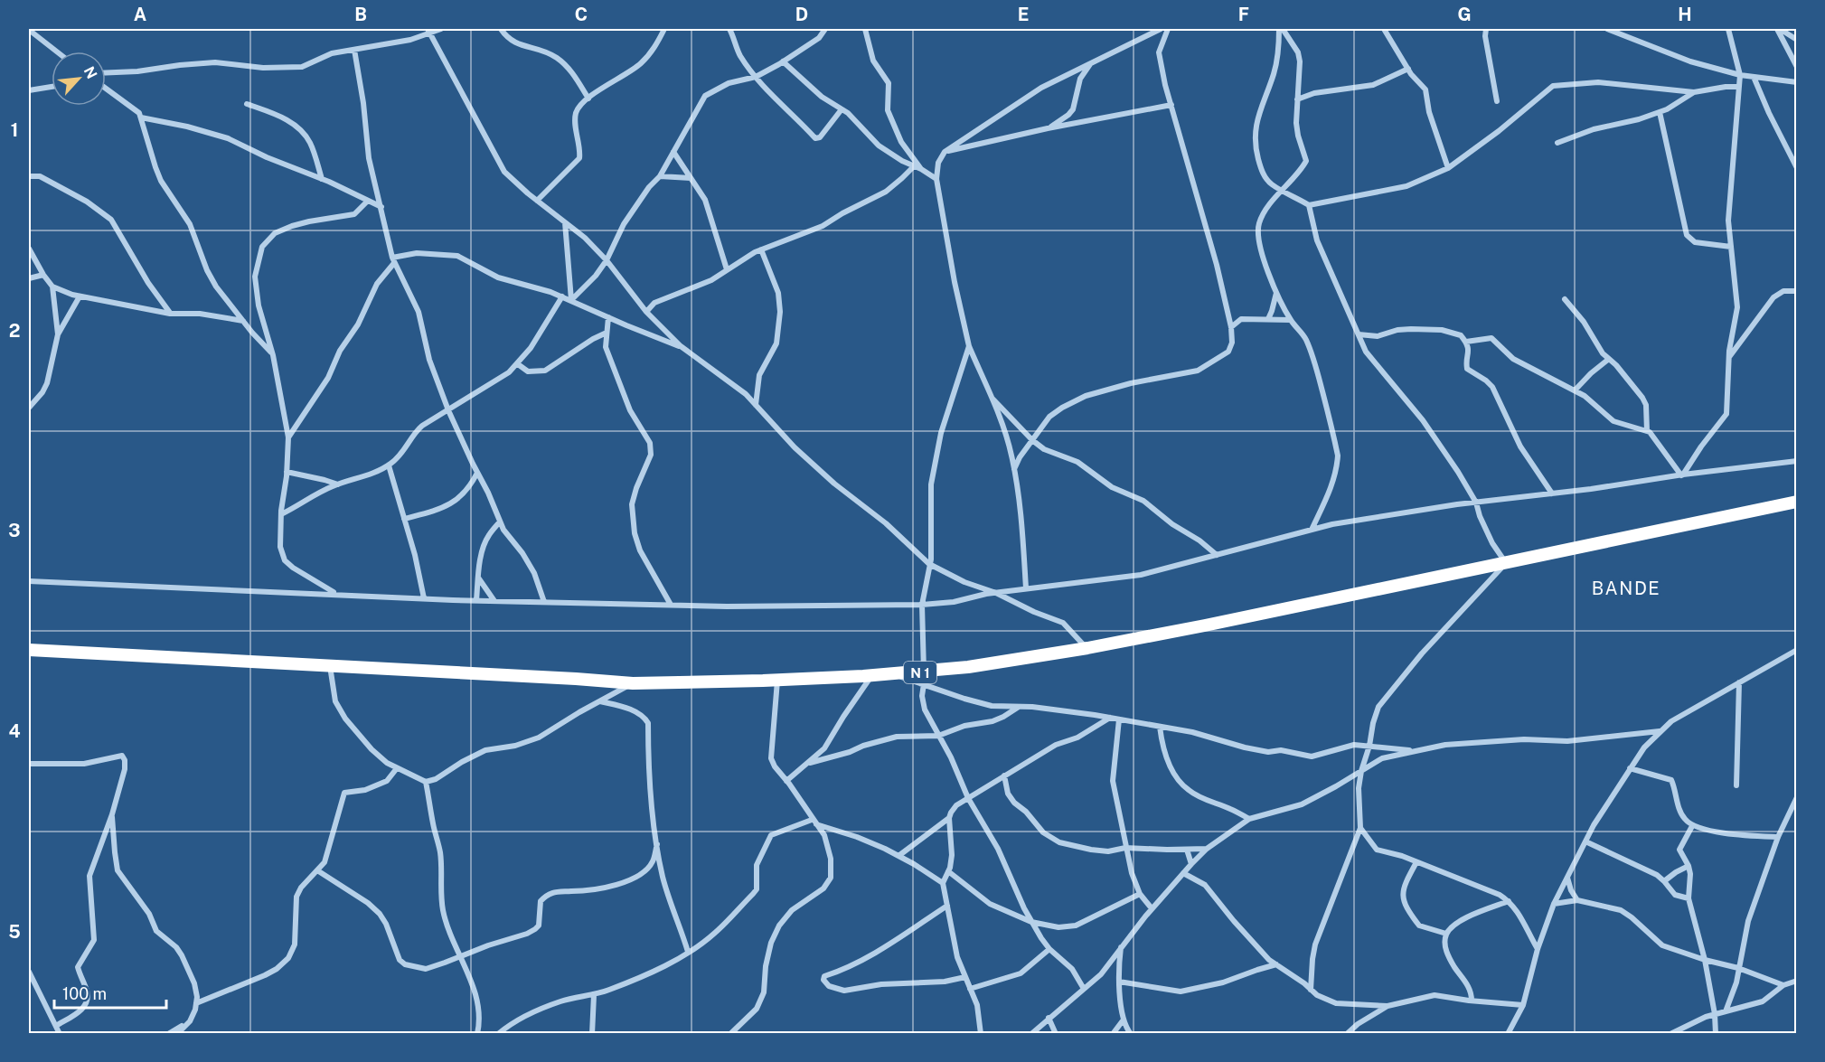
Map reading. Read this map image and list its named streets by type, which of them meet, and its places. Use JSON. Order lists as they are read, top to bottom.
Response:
{
  "streets": {
    "highway": ["N 1"]
  },
  "districts": ["BANDE"],
  "scale_bar": "100 m",
  "north": "top right",
  "grid": {
    "columns": [
      "A",
      "B",
      "C",
      "D",
      "E",
      "F",
      "G",
      "H"
    ],
    "rows": [
      "1",
      "2",
      "3",
      "4",
      "5"
    ]
  }
}
